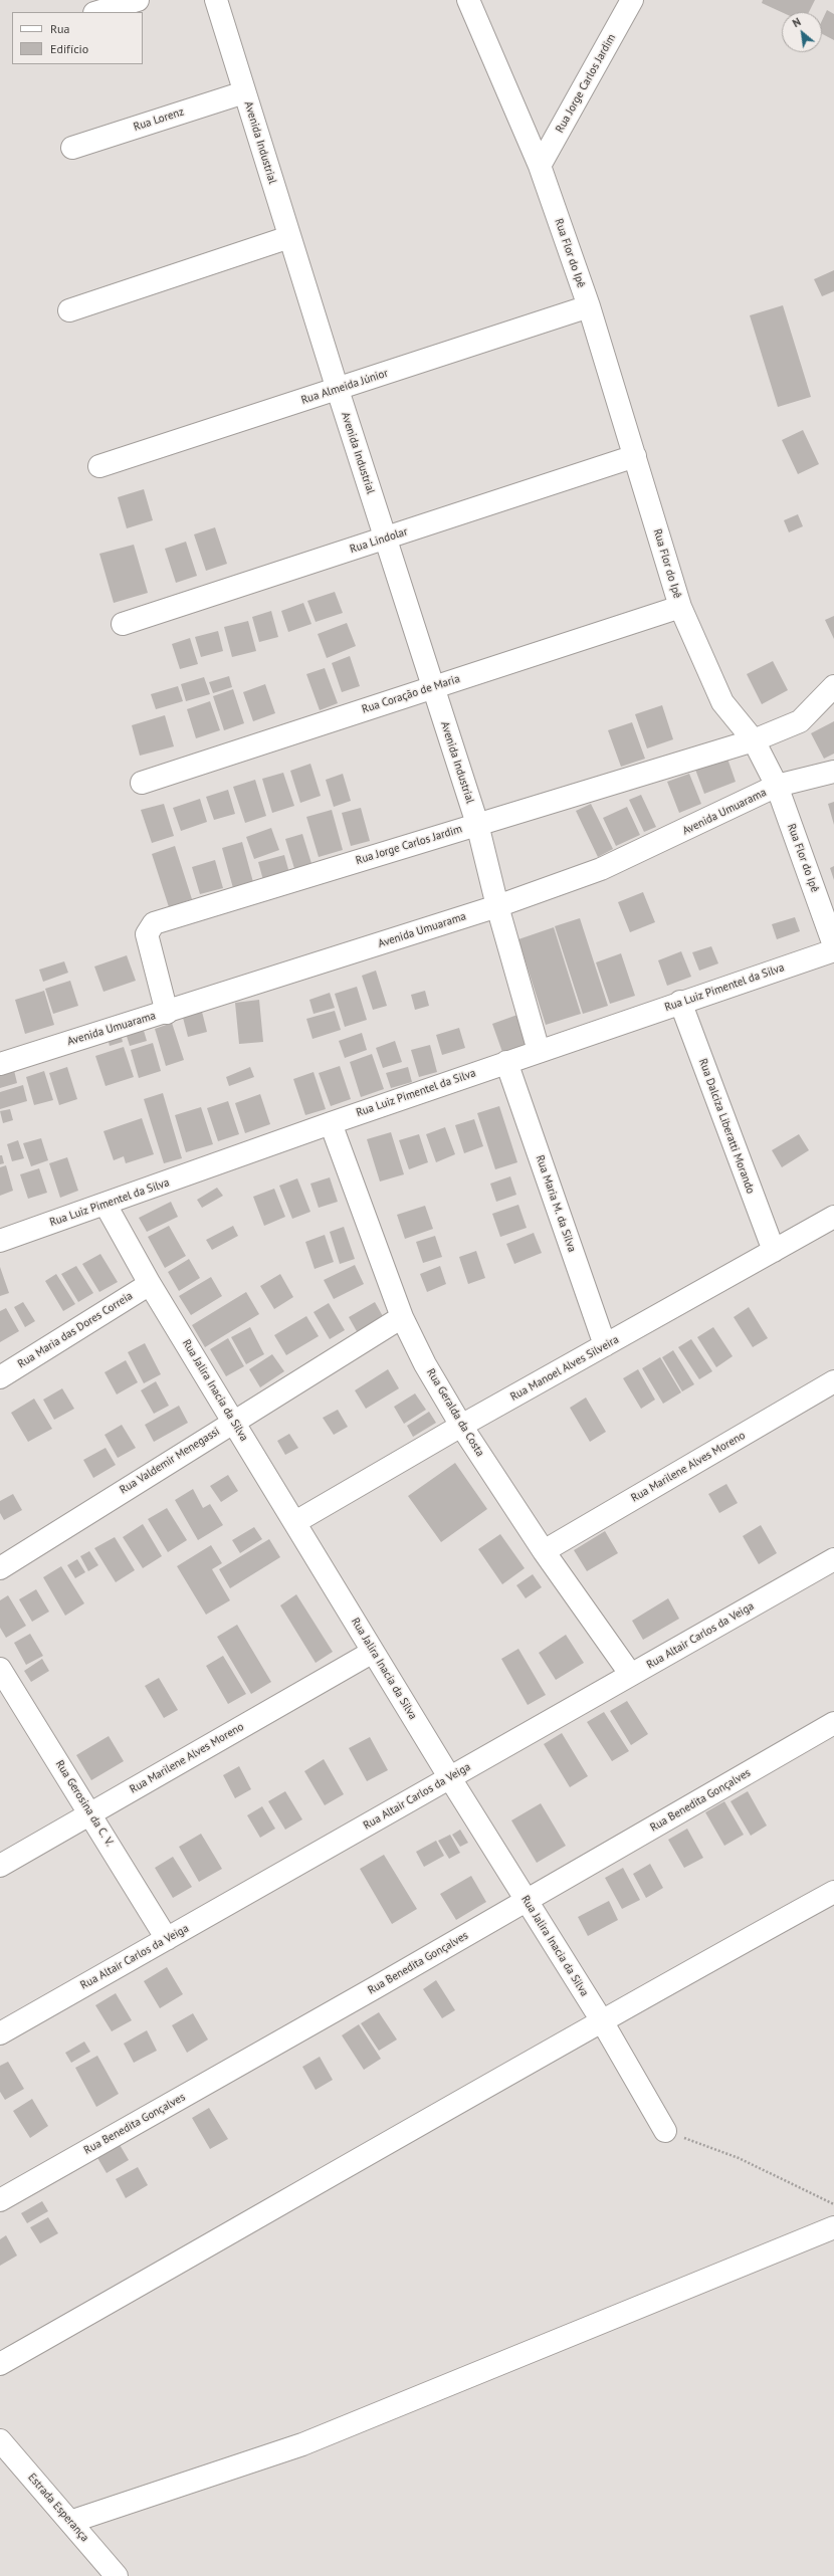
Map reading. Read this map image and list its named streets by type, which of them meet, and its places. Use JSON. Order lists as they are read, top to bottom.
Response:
{
  "streets": {
    "street": [
      "Rua Jorge Carlos Jardim",
      "Rua Lorenz",
      "Avenida Industrial",
      "Rua Flor do Ipê",
      "Rua Almeida Júnior",
      "Rua Lindolar",
      "Rua Coração de Maria",
      "Avenida Umuarama",
      "Rua Luiz Pimentel da Silva",
      "Rua Dalciza Liberatti Morando",
      "Rua Maria M. da Silva",
      "Rua Maria das Dores Correia",
      "Rua Manoel Alves Silveira",
      "Rua Jalira Inacia da Silva",
      "Rua Geralda da Costa",
      "Rua Valdemir Menegassi",
      "Rua Marilene Alves Moreno",
      "Rua Altair Carlos da Veiga",
      "Rua Benedita Gonçalves",
      "Rua Gerosina da C. V.",
      "Estrada Esperança"
    ]
  },
  "crossings": [
    ["Rua Jorge Carlos Jardim", "Avenida Industrial"],
    ["Rua Jorge Carlos Jardim", "Rua Flor do Ipê"],
    ["Rua Jorge Carlos Jardim", "Avenida Umuarama"],
    ["Rua Lorenz", "Avenida Industrial"],
    ["Avenida Industrial", "Rua Almeida Júnior"],
    ["Avenida Industrial", "Rua Lindolar"],
    ["Avenida Industrial", "Rua Coração de Maria"],
    ["Avenida Industrial", "Avenida Umuarama"],
    ["Avenida Industrial", "Rua Luiz Pimentel da Silva"],
    ["Rua Flor do Ipê", "Rua Almeida Júnior"],
    ["Rua Flor do Ipê", "Rua Lindolar"],
    ["Rua Flor do Ipê", "Rua Coração de Maria"],
    ["Rua Flor do Ipê", "Avenida Umuarama"],
    ["Rua Luiz Pimentel da Silva", "Rua Dalciza Liberatti Morando"],
    ["Rua Luiz Pimentel da Silva", "Rua Maria M. da Silva"],
    ["Rua Luiz Pimentel da Silva", "Rua Jalira Inacia da Silva"],
    ["Rua Luiz Pimentel da Silva", "Rua Geralda da Costa"],
    ["Rua Dalciza Liberatti Morando", "Rua Manoel Alves Silveira"],
    ["Rua Maria M. da Silva", "Rua Manoel Alves Silveira"],
    ["Rua Maria das Dores Correia", "Rua Jalira Inacia da Silva"],
    ["Rua Manoel Alves Silveira", "Rua Jalira Inacia da Silva"],
    ["Rua Manoel Alves Silveira", "Rua Geralda da Costa"],
    ["Rua Jalira Inacia da Silva", "Rua Valdemir Menegassi"],
    ["Rua Jalira Inacia da Silva", "Rua Marilene Alves Moreno"],
    ["Rua Jalira Inacia da Silva", "Rua Altair Carlos da Veiga"],
    ["Rua Jalira Inacia da Silva", "Rua Benedita Gonçalves"],
    ["Rua Geralda da Costa", "Rua Valdemir Menegassi"],
    ["Rua Geralda da Costa", "Rua Marilene Alves Moreno"],
    ["Rua Geralda da Costa", "Rua Altair Carlos da Veiga"],
    ["Rua Marilene Alves Moreno", "Rua Gerosina da C. V."],
    ["Rua Altair Carlos da Veiga", "Rua Gerosina da C. V."]
  ],
  "legend": ["Rua", "Edifício"],
  "north": "top left"
}
